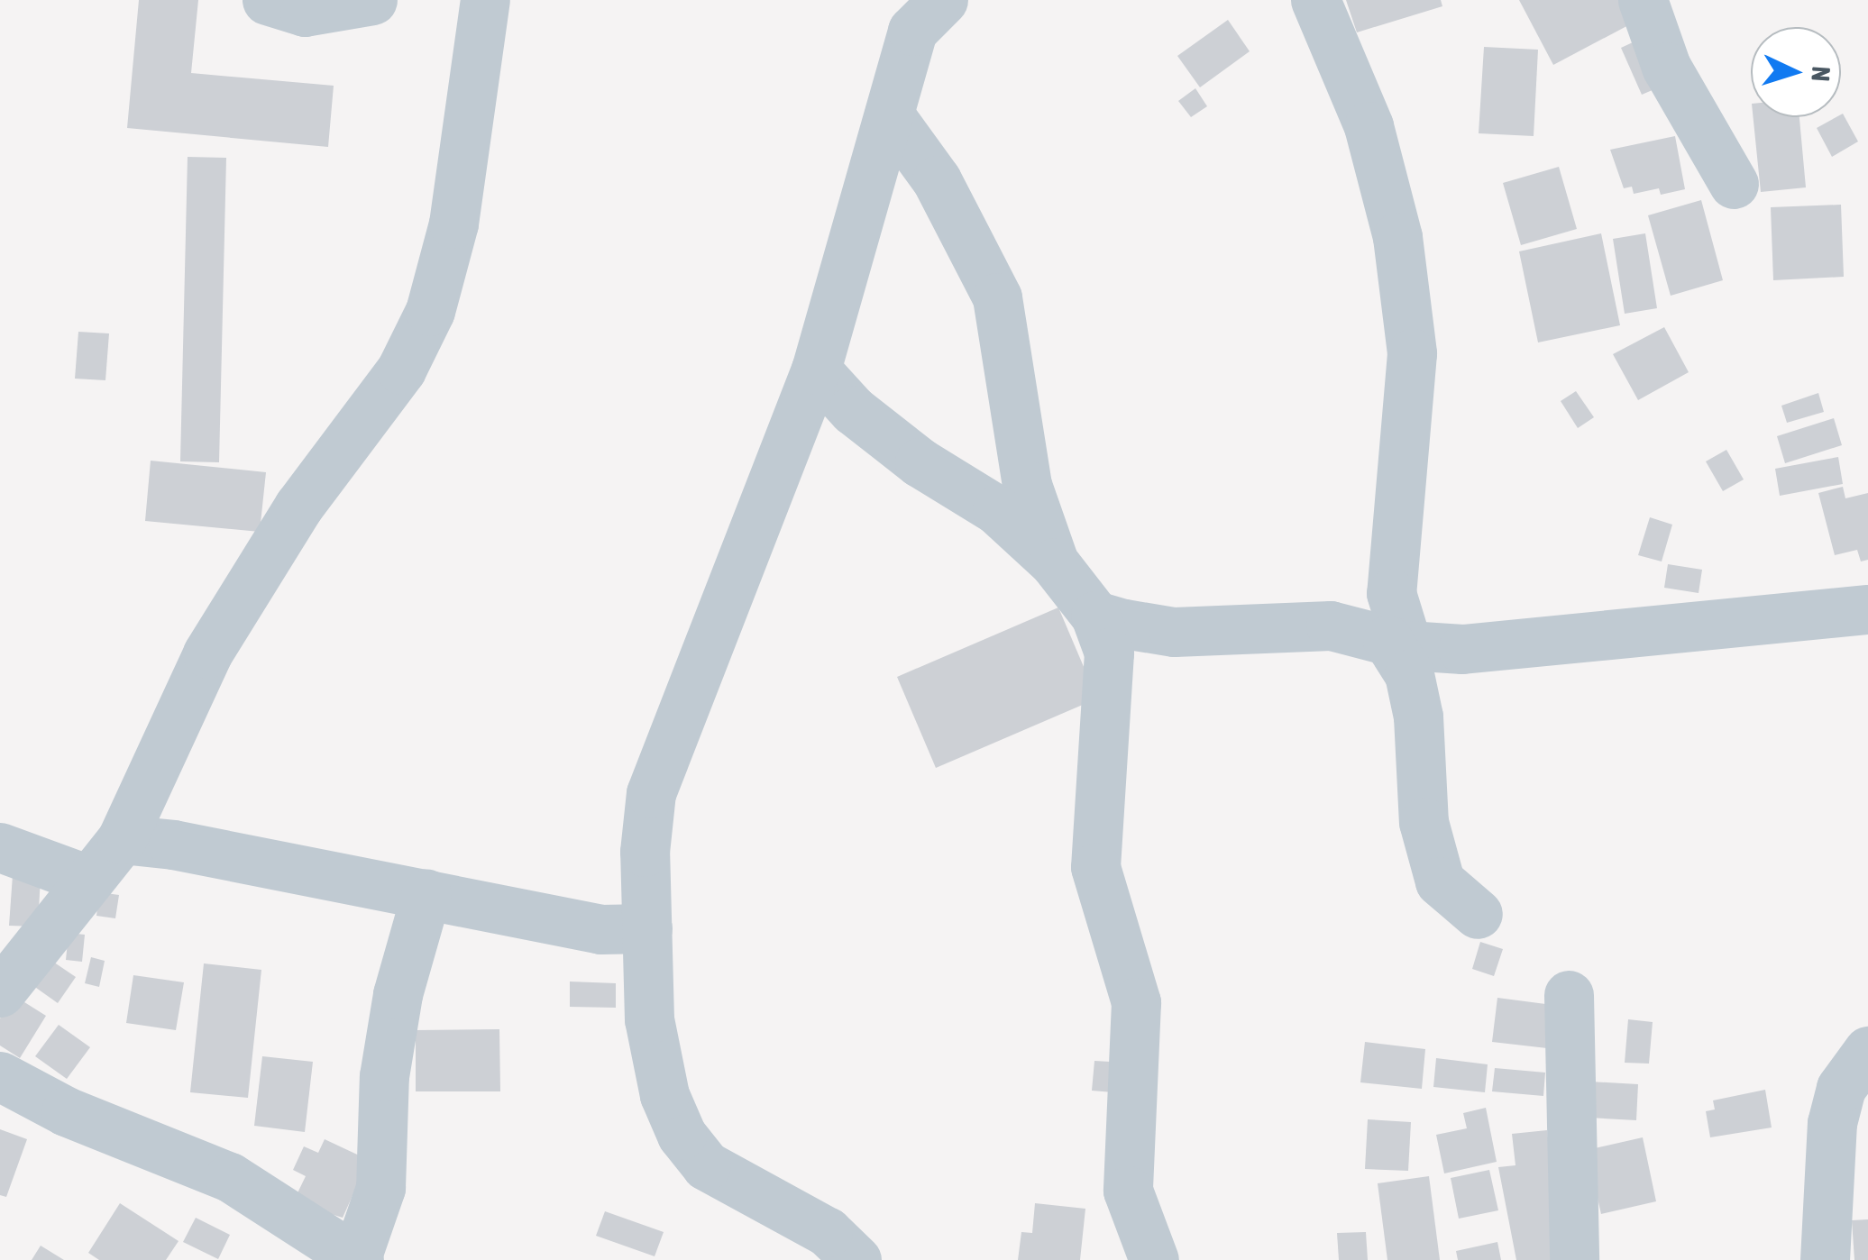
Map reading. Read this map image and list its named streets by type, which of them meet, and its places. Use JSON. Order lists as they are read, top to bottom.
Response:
{
  "north": "right"
}
